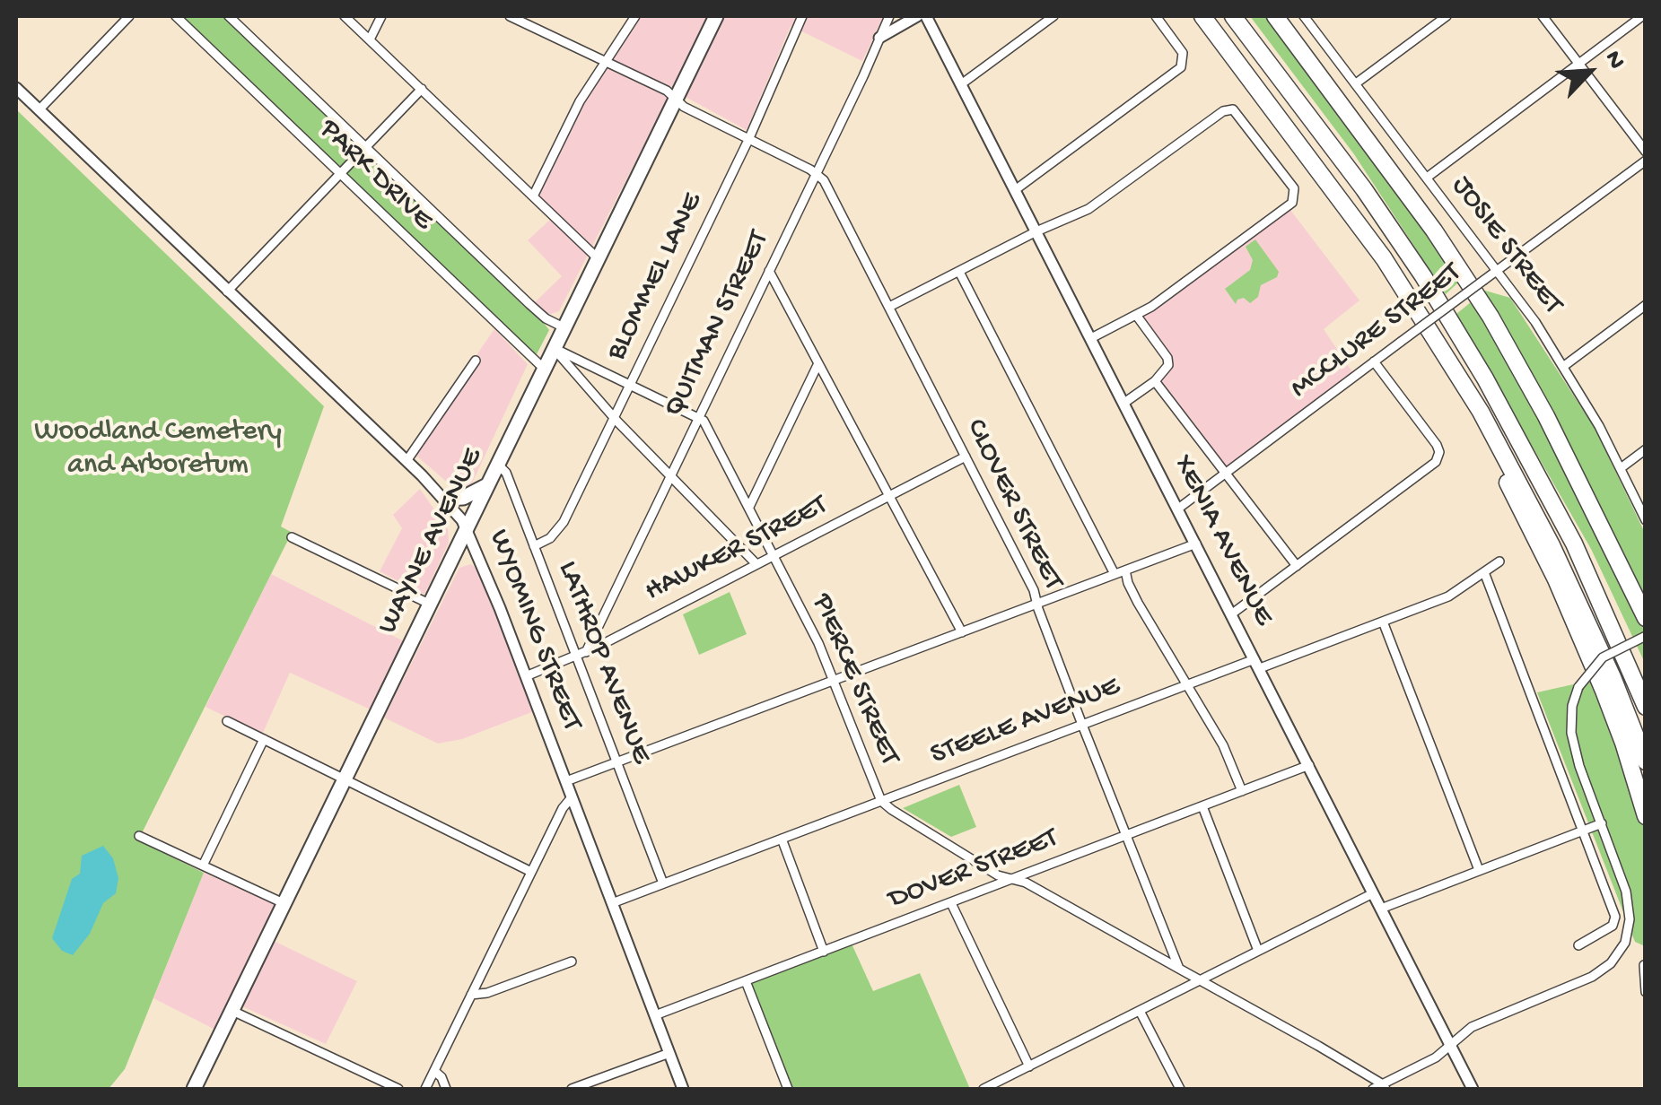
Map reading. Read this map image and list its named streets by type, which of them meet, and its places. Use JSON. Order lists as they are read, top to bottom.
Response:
{
  "streets": {
    "main road": ["WAYNE AVENUE"],
    "street": [
      "PARK DRIVE",
      "JOSIE STREET",
      "BLOMMEL LANE",
      "QUITMAN STREET",
      "MCCLURE STREET",
      "CLOVER STREET",
      "XENIA AVENUE",
      "HAWKER STREET",
      "WYOMING STREET",
      "LATHROP AVENUE",
      "PIERCE STREET",
      "STEELE AVENUE",
      "DOVER STREET"
    ]
  },
  "crossings": [
    ["PARK DRIVE", "WAYNE AVENUE"],
    ["JOSIE STREET", "MCCLURE STREET"],
    ["BLOMMEL LANE", "LATHROP AVENUE"],
    ["QUITMAN STREET", "CLOVER STREET"],
    ["QUITMAN STREET", "HAWKER STREET"],
    ["QUITMAN STREET", "PIERCE STREET"],
    ["MCCLURE STREET", "XENIA AVENUE"],
    ["CLOVER STREET", "HAWKER STREET"],
    ["CLOVER STREET", "PIERCE STREET"],
    ["CLOVER STREET", "STEELE AVENUE"],
    ["CLOVER STREET", "DOVER STREET"],
    ["XENIA AVENUE", "STEELE AVENUE"],
    ["XENIA AVENUE", "DOVER STREET"],
    ["WAYNE AVENUE", "WYOMING STREET"],
    ["WAYNE AVENUE", "LATHROP AVENUE"],
    ["HAWKER STREET", "WYOMING STREET"],
    ["HAWKER STREET", "LATHROP AVENUE"],
    ["HAWKER STREET", "PIERCE STREET"],
    ["WYOMING STREET", "STEELE AVENUE"],
    ["WYOMING STREET", "DOVER STREET"],
    ["LATHROP AVENUE", "STEELE AVENUE"],
    ["PIERCE STREET", "STEELE AVENUE"],
    ["PIERCE STREET", "DOVER STREET"]
  ],
  "parks": ["Woodland Cemetery and Arboretum"],
  "north": "top right"
}
